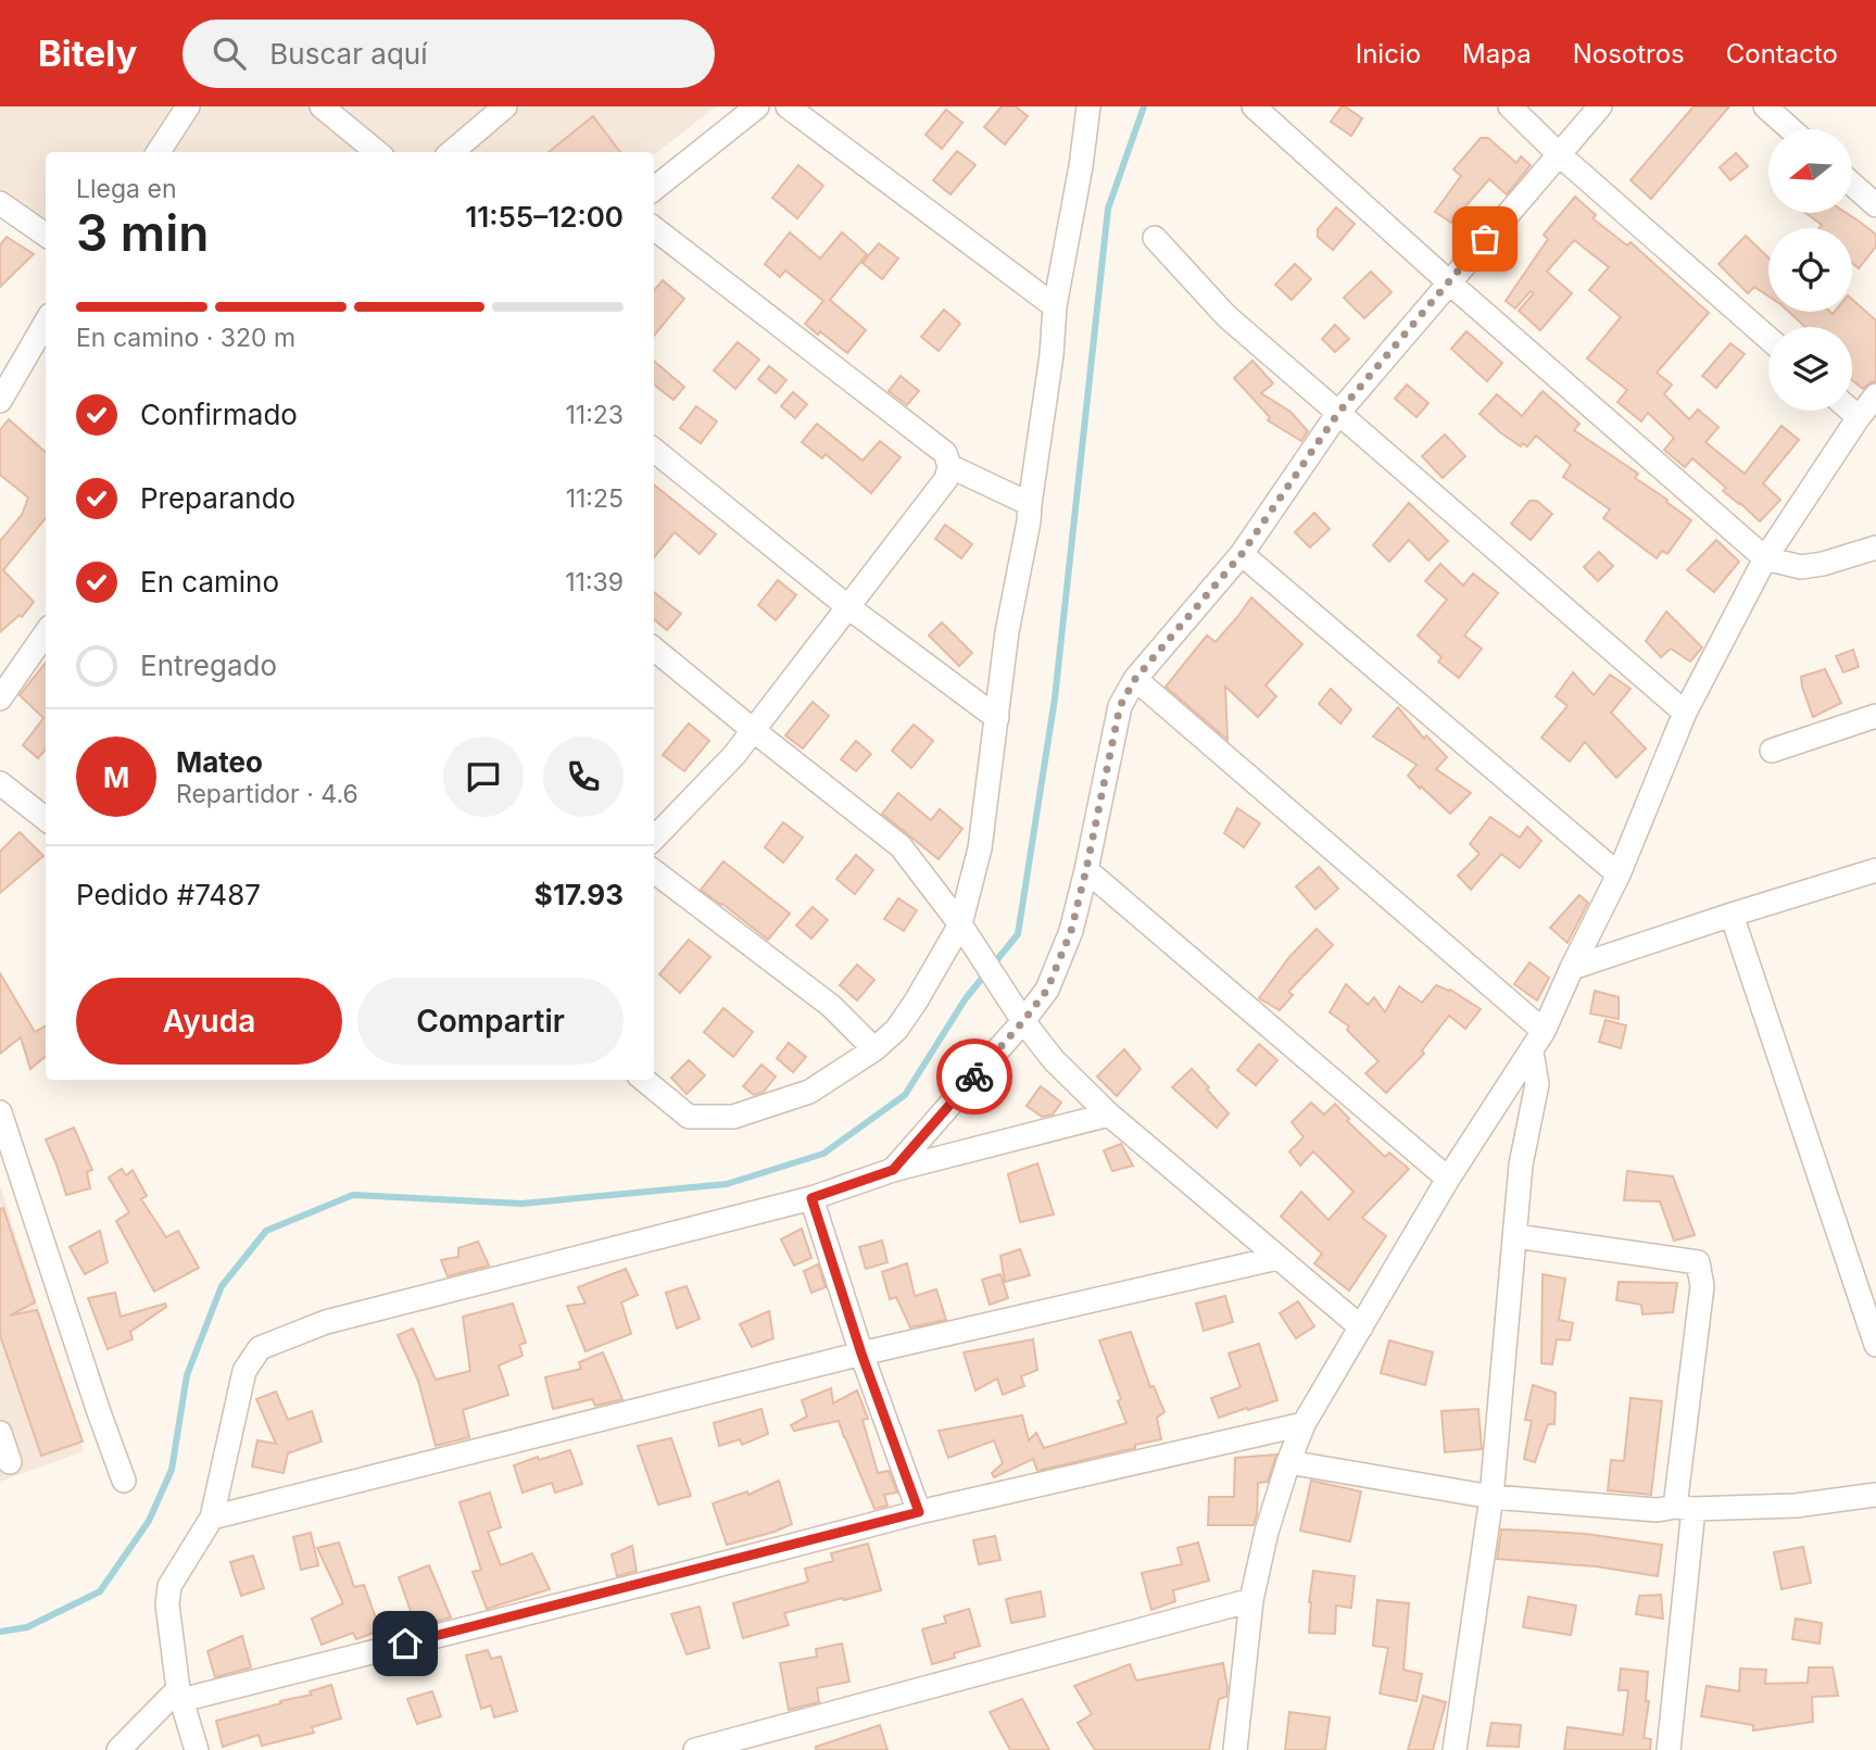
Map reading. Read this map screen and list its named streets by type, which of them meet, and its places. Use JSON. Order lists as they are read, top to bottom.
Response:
{
  "north": "left",
  "page": {
    "header": "Bitely",
    "search": "Buscar aquí",
    "nav": [
      "Inicio",
      "Mapa",
      "Nosotros",
      "Contacto"
    ],
    "heading": ["3 min", "Llega en", "11:55–12:00"],
    "panel": [
      "Mateo",
      "Repartidor · 4.6",
      "Pedido #7487",
      "$17.93"
    ],
    "bar": "En camino · 320 m",
    "list": [
      ["Confirmado", "11:23"],
      ["Preparando", "11:25"],
      ["En camino", "11:39"],
      "Entregado"
    ],
    "round": "M",
    "buttons": ["Ayuda", "Compartir"]
  }
}
